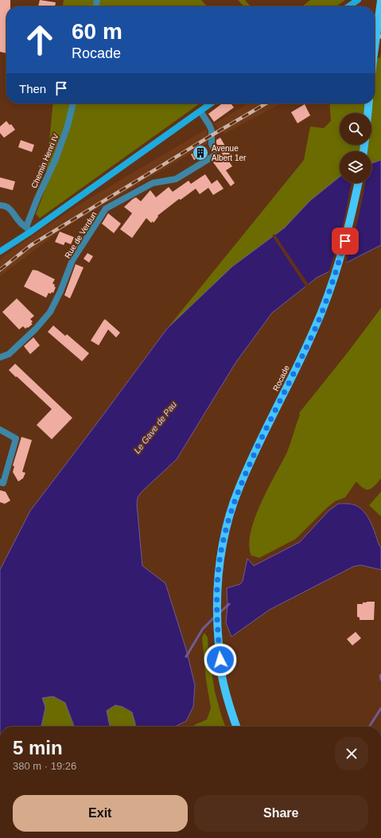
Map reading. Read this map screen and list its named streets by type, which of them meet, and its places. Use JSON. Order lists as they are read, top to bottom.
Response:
{
  "streets": {
    "main road": ["Rocade"],
    "street": ["Chemin Henri IV", "Rue de Verdun"]
  },
  "water": ["Le Gave de Pau"],
  "places": {
    "building": ["Avenue Albert 1er"]
  },
  "page": {
    "turn": ["60 m", "Rocade"],
    "then": "Then",
    "heading": ["5 min", "380 m · 19:26"],
    "buttons": ["Exit", "Share"]
  }
}
